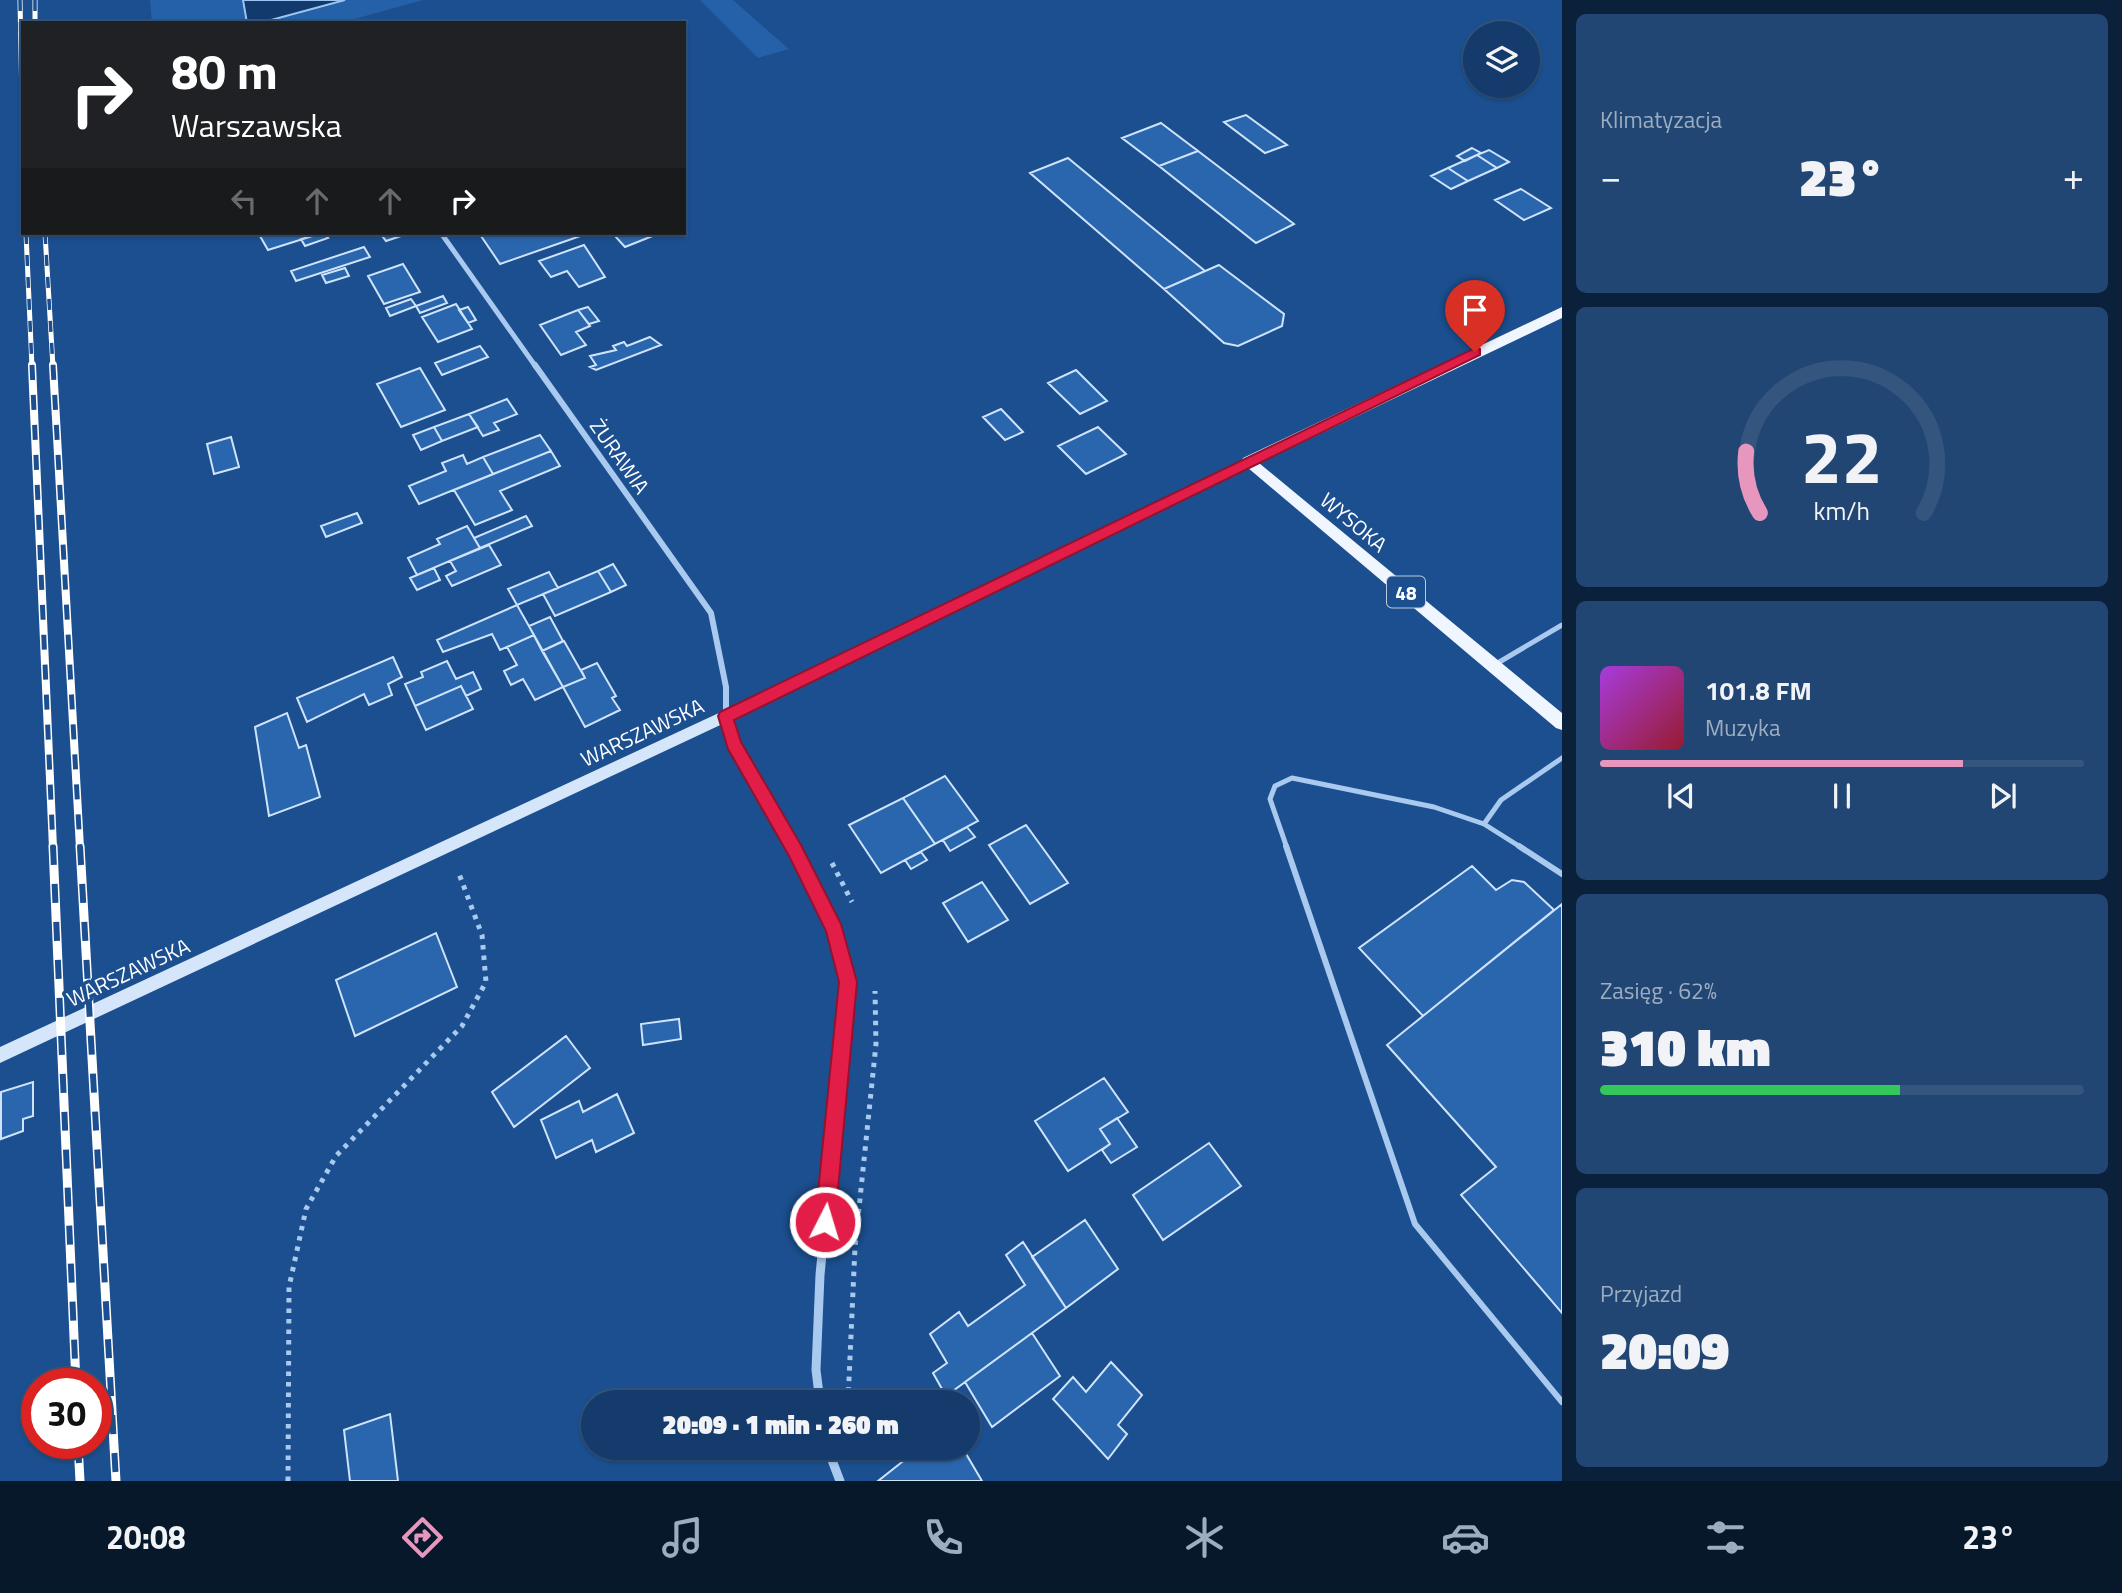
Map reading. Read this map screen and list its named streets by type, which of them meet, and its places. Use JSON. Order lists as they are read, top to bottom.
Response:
{
  "streets": {
    "main road": ["WYSOKA", "48", "WARSZAWSKA"],
    "street": ["ŻURAWIA"]
  },
  "crossings": [
    ["ŻURAWIA", "WARSZAWSKA"],
    ["WYSOKA", "WARSZAWSKA"]
  ],
  "page": {
    "tile": [
      "Klimatyzacja",
      ["Zasięg · 62%", "310 km"],
      ["Przyjazd", "20:09"]
    ],
    "turn": ["80 m", "Warszawska"],
    "heat": ["−", "23°", "+"],
    "song": ["101.8 FM", "Muzyka"],
    "limit": "30",
    "trip": "20:09 · 1 min · 260 m",
    "tabs": ["20:08", "23°"],
    "gauge": ["22", "km/h"]
  }
}
